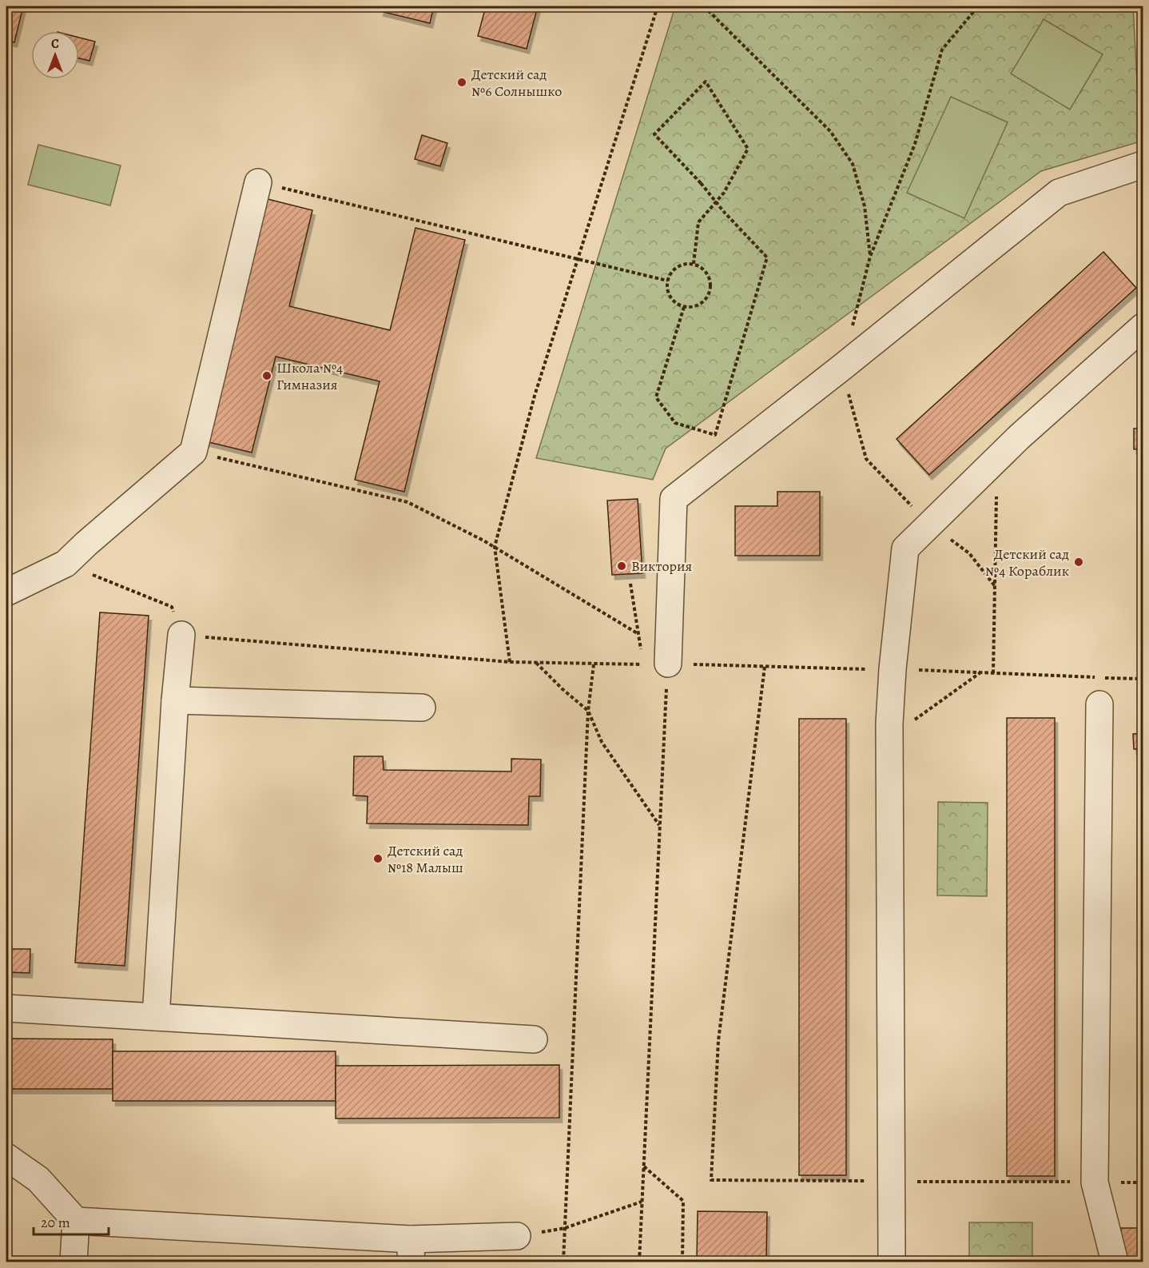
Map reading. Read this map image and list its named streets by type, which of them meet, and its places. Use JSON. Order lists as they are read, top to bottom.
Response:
{
  "places": [
    "Детский сад №6 Солнышко",
    "Школа №4 Гимназия",
    "Детский сад №4 Кораблик",
    "Виктория",
    "Детский сад №18 Малыш"
  ],
  "scale_bar": "20 m",
  "north": "top"
}
